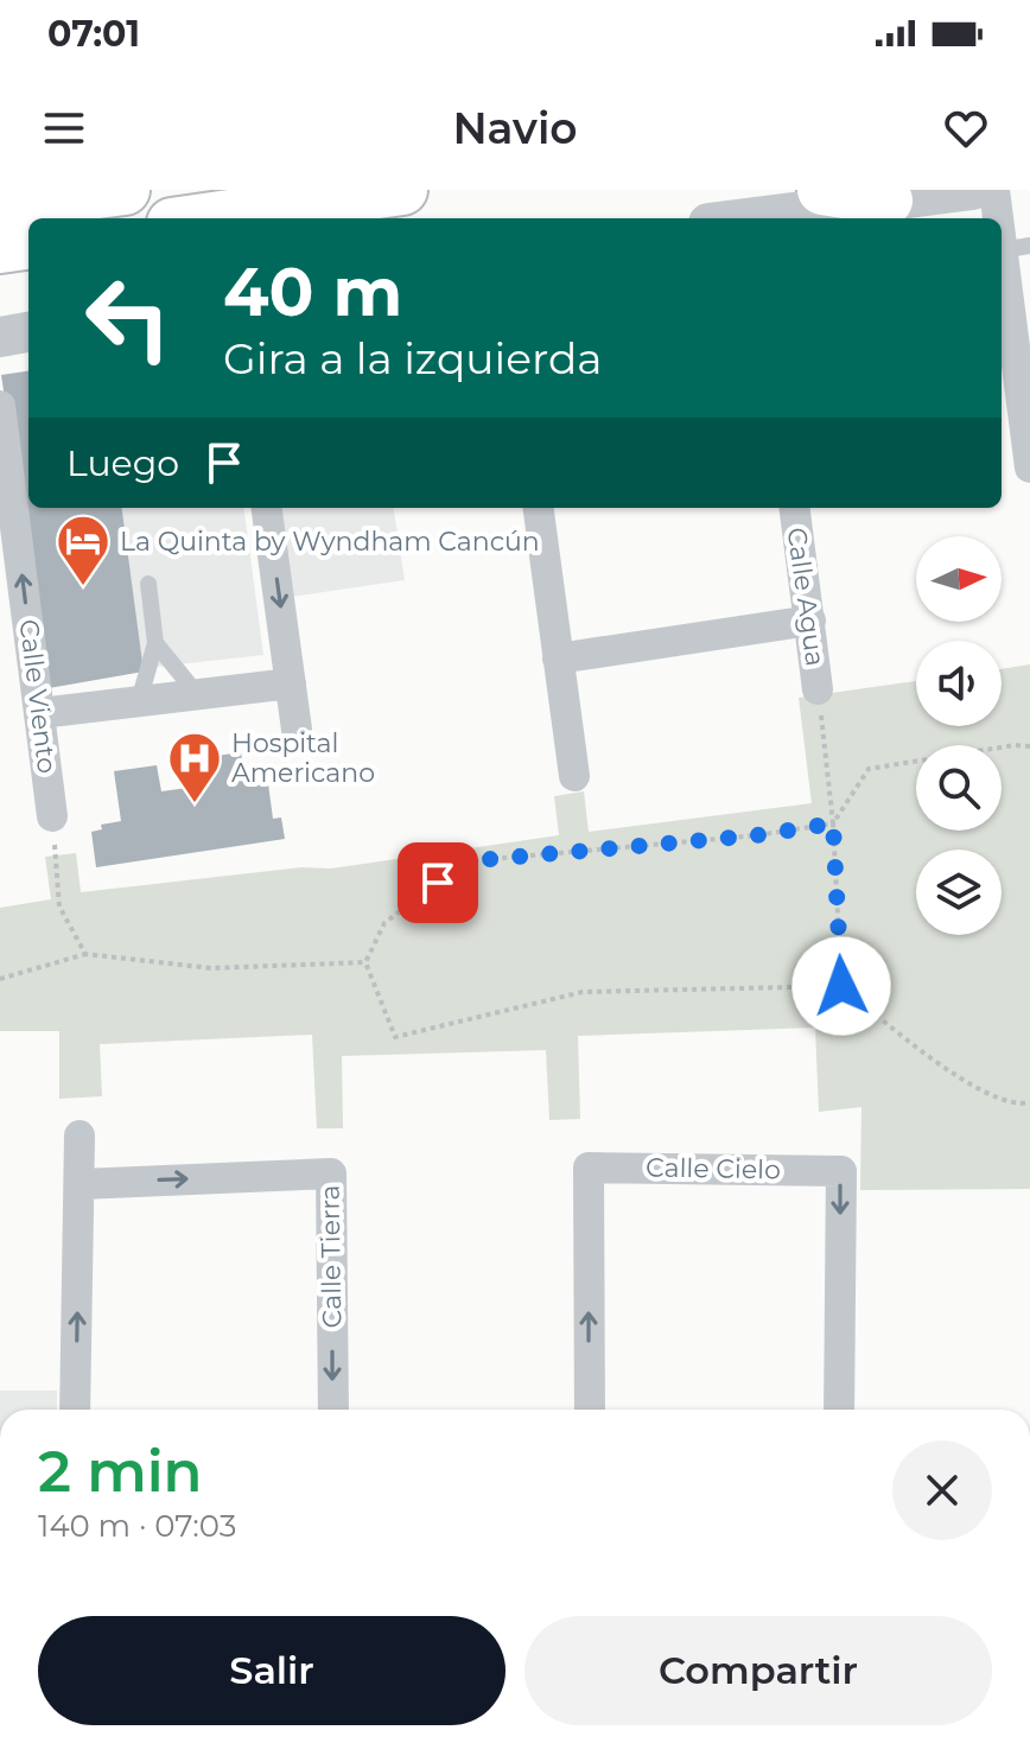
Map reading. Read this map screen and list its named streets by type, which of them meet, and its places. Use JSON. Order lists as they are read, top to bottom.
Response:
{
  "streets": {
    "street": [
      "Calle Agua",
      "Calle Viento",
      "Calle Cielo",
      "Calle Tierra"
    ]
  },
  "places": {
    "hotel": ["La Quinta by Wyndham Cancún"],
    "hospital": ["Hospital Americano"]
  },
  "north": "right",
  "page": {
    "status": "07:01",
    "header": "Navio",
    "turn": ["40 m", "Gira a la izquierda"],
    "then": "Luego",
    "heading": ["2 min", "140 m · 07:03"],
    "buttons": ["Salir", "Compartir"]
  }
}
